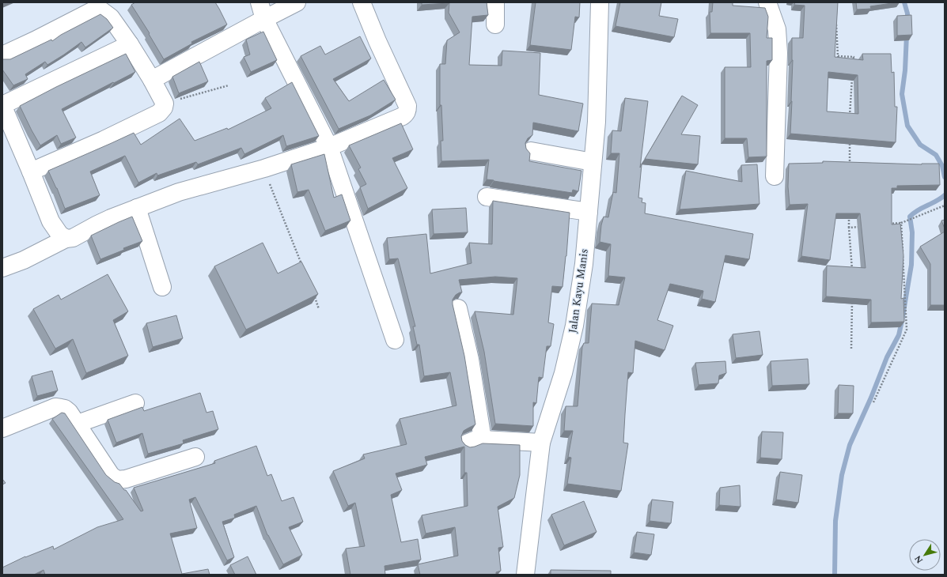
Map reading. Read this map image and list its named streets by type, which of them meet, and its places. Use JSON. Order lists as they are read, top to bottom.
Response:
{
  "streets": {
    "street": ["Jalan Kayu Manis"]
  },
  "north": "bottom left"
}
